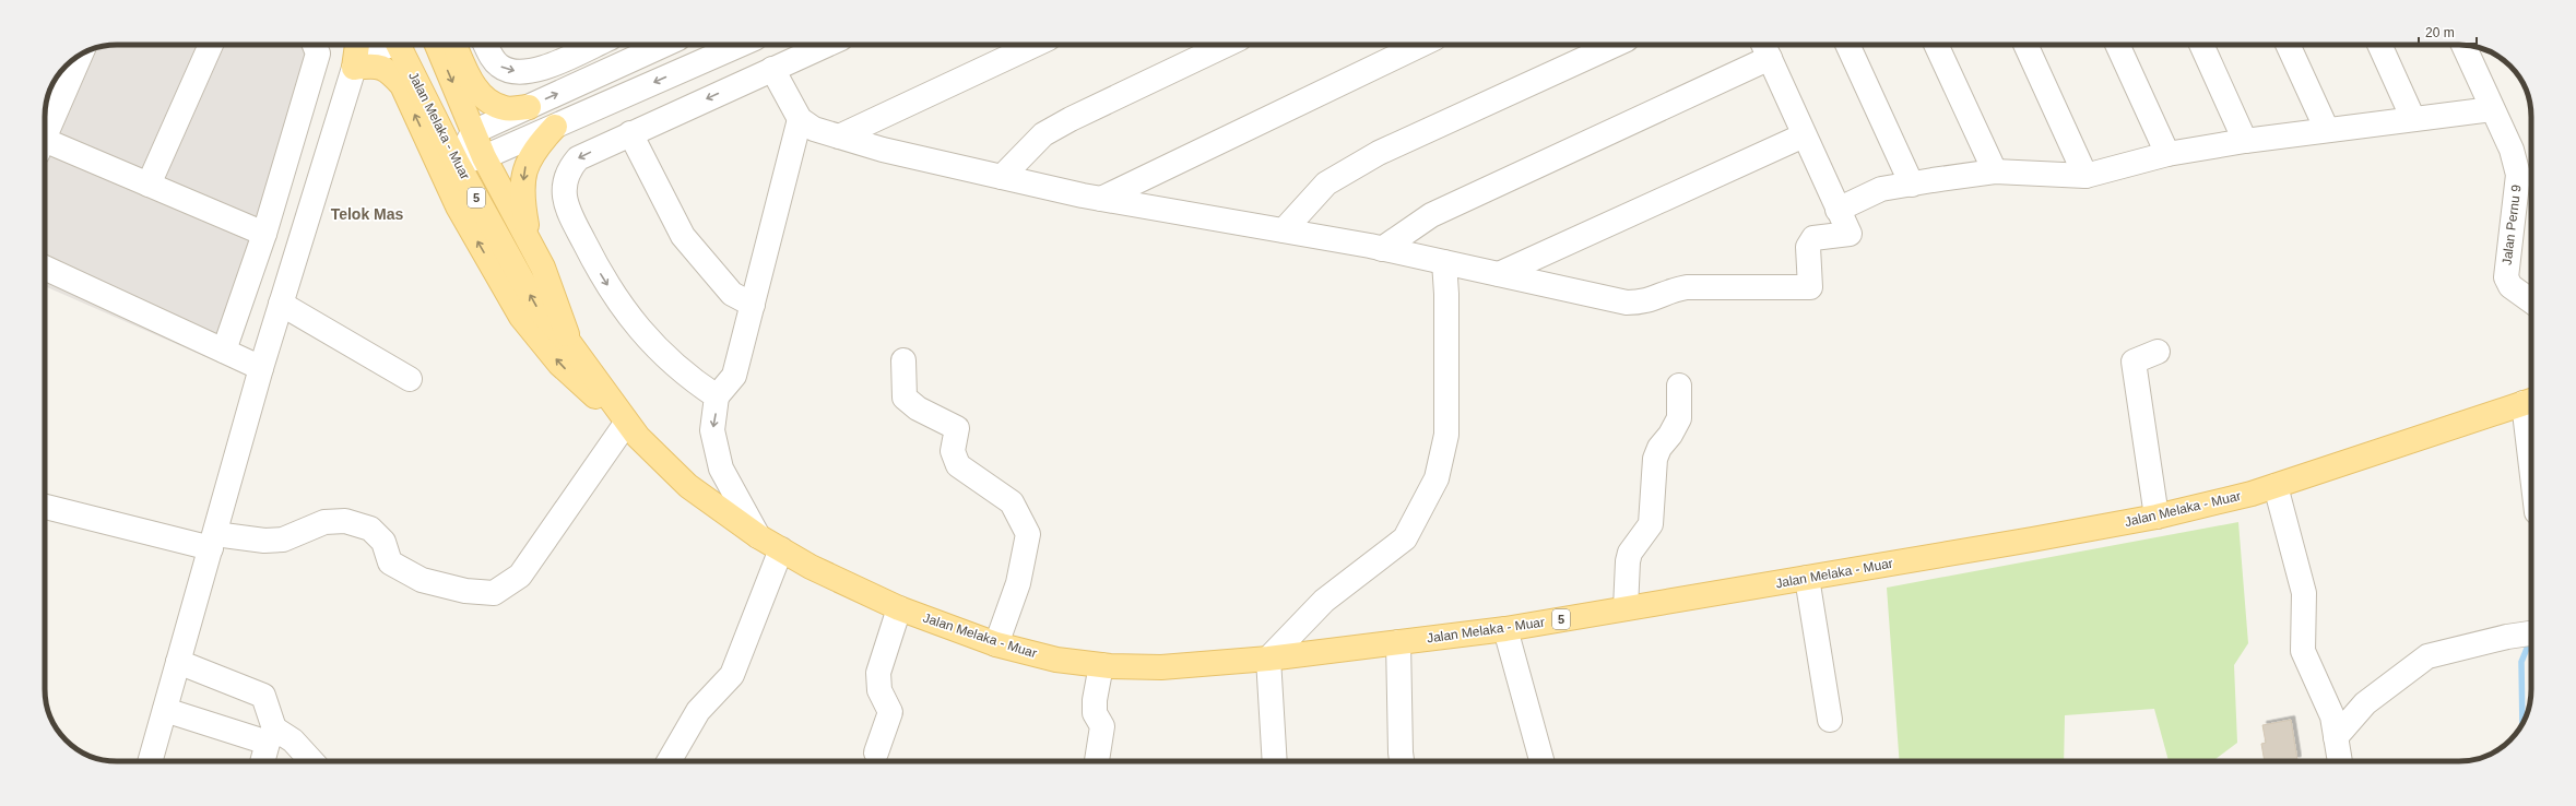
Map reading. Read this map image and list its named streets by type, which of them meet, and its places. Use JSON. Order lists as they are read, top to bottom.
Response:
{
  "streets": {
    "main road": ["Jalan Melaka - Muar", "5"],
    "street": ["Jalan Pernu 9"]
  },
  "districts": ["Telok Mas"],
  "scale_bar": "20 m"
}
